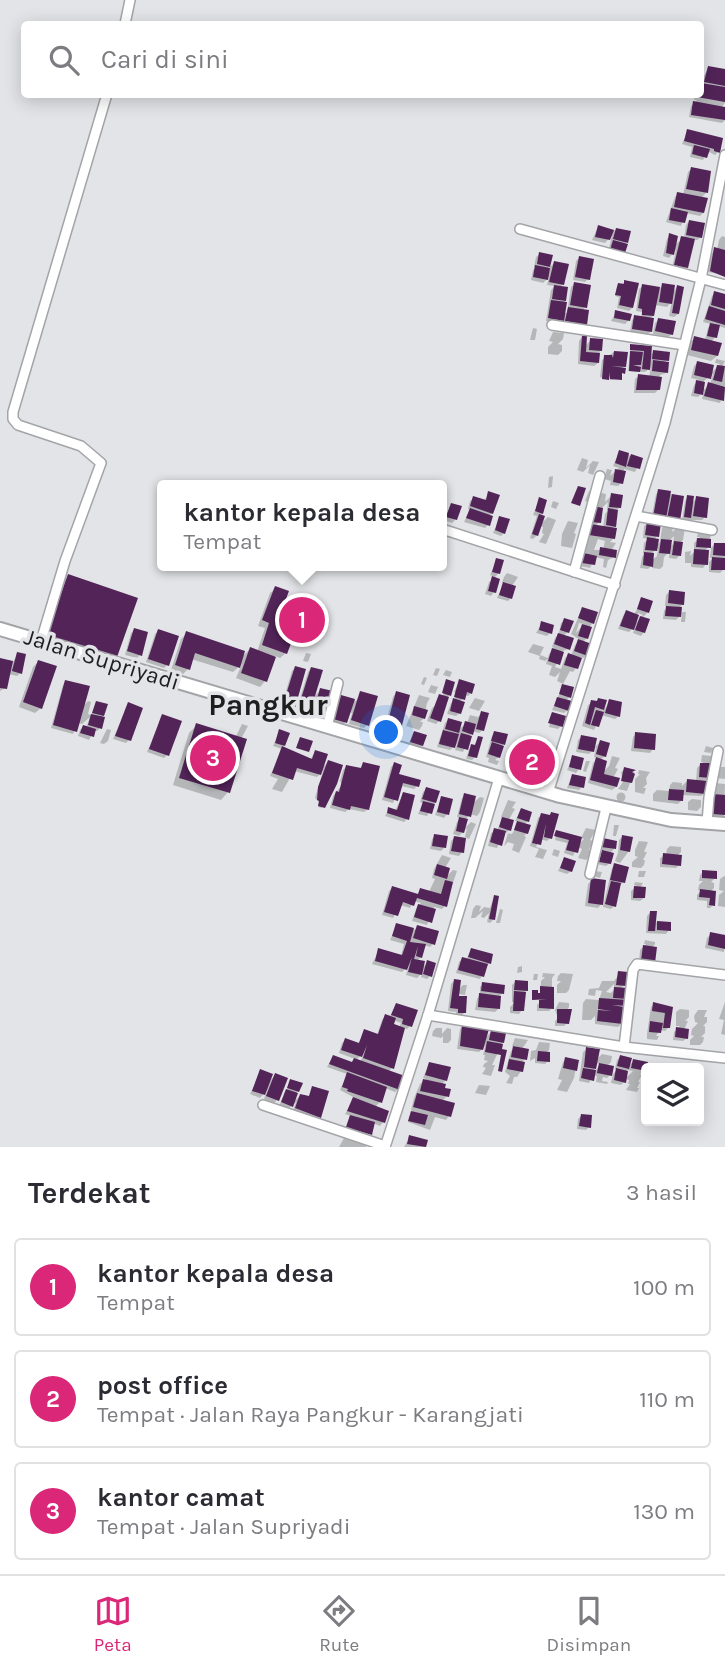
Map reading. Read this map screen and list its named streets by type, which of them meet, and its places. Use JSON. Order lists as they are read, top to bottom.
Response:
{
  "streets": {
    "main road": ["Jalan Supriyadi"]
  },
  "districts": ["Pangkur"],
  "page": {
    "search": "Cari di sini",
    "popup": ["kantor kepala desa", "Tempat"],
    "pins": ["1", "3", "2"],
    "heading": ["Terdekat", "3 hasil"],
    "list": [
      {
        "mark": "1",
        "name": "kantor kepala desa",
        "note": "Tempat",
        "value": "100 m"
      },
      {
        "mark": "2",
        "name": "post office",
        "note": "Tempat · Jalan Raya Pangkur - Karangjati",
        "value": "110 m"
      },
      {
        "mark": "3",
        "name": "kantor camat",
        "note": "Tempat · Jalan Supriyadi",
        "value": "130 m"
      }
    ],
    "nav": ["Peta", "Rute", "Disimpan"]
  }
}
